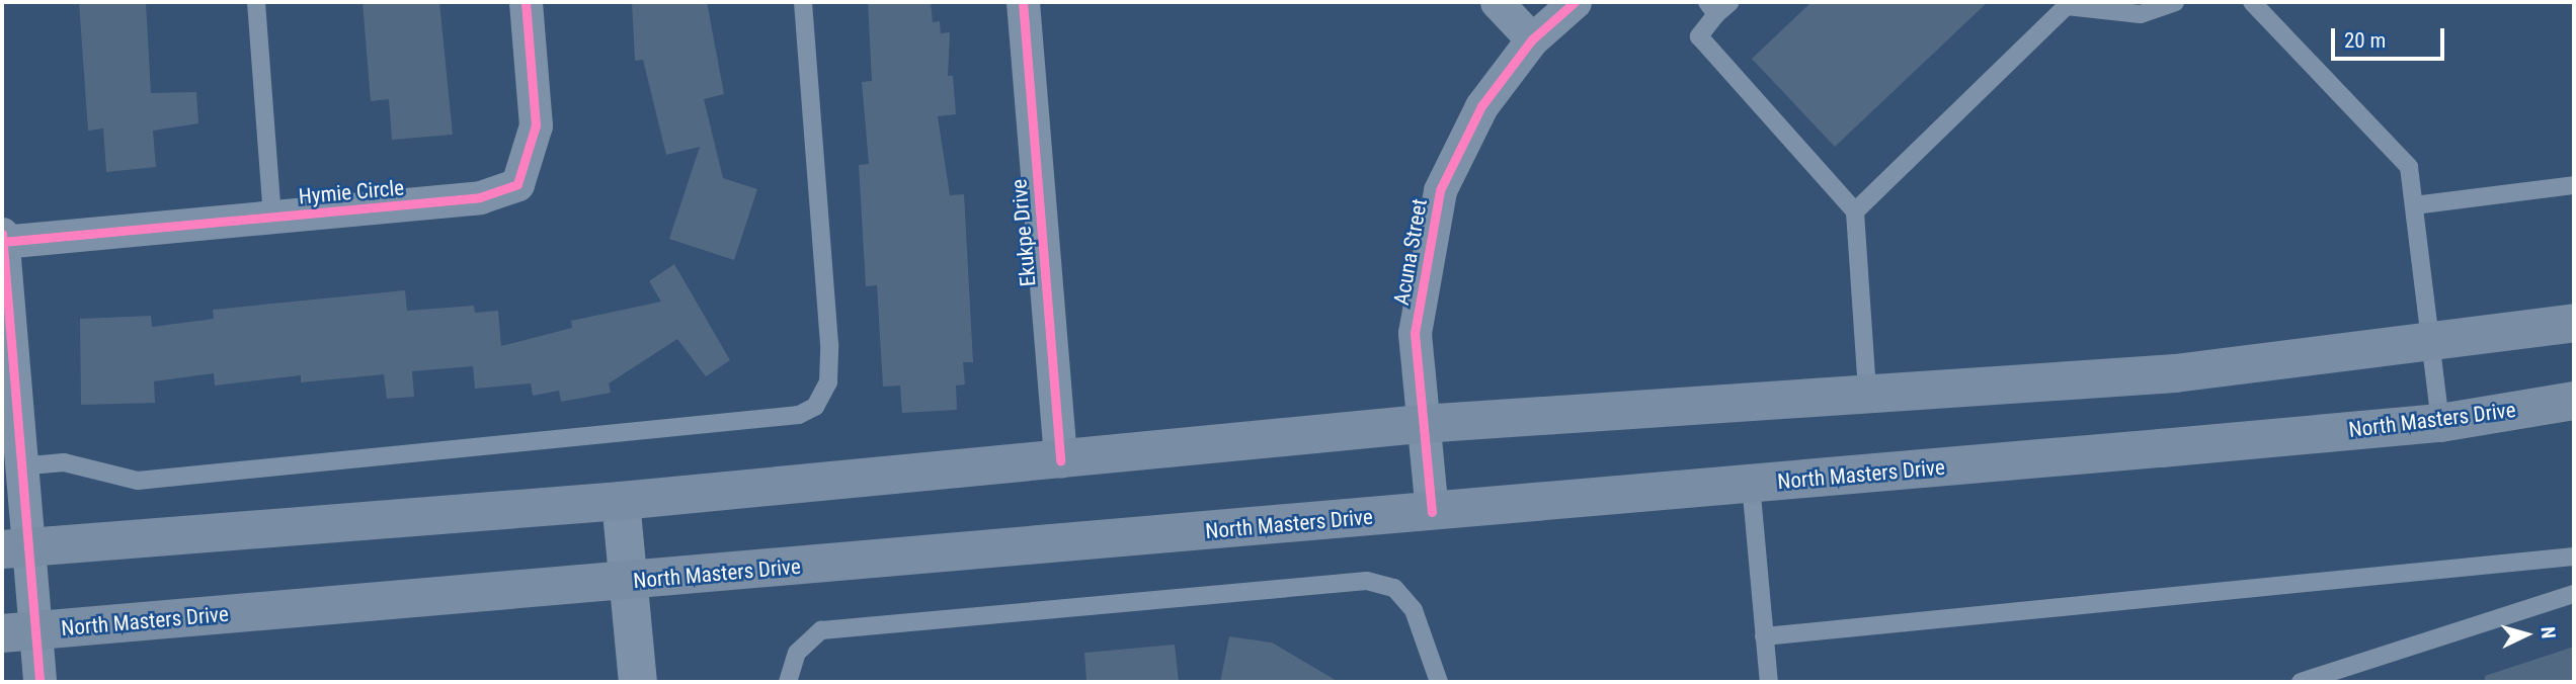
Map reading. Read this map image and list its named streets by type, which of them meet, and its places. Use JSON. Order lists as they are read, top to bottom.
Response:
{
  "streets": {
    "main road": ["North Masters Drive"],
    "street": ["Hymie Circle", "Ekukpe Drive", "Acuna Street"]
  },
  "crossings": [
    ["Acuna Street", "North Masters Drive"]
  ],
  "scale_bar": "20 m",
  "north": "right"
}
